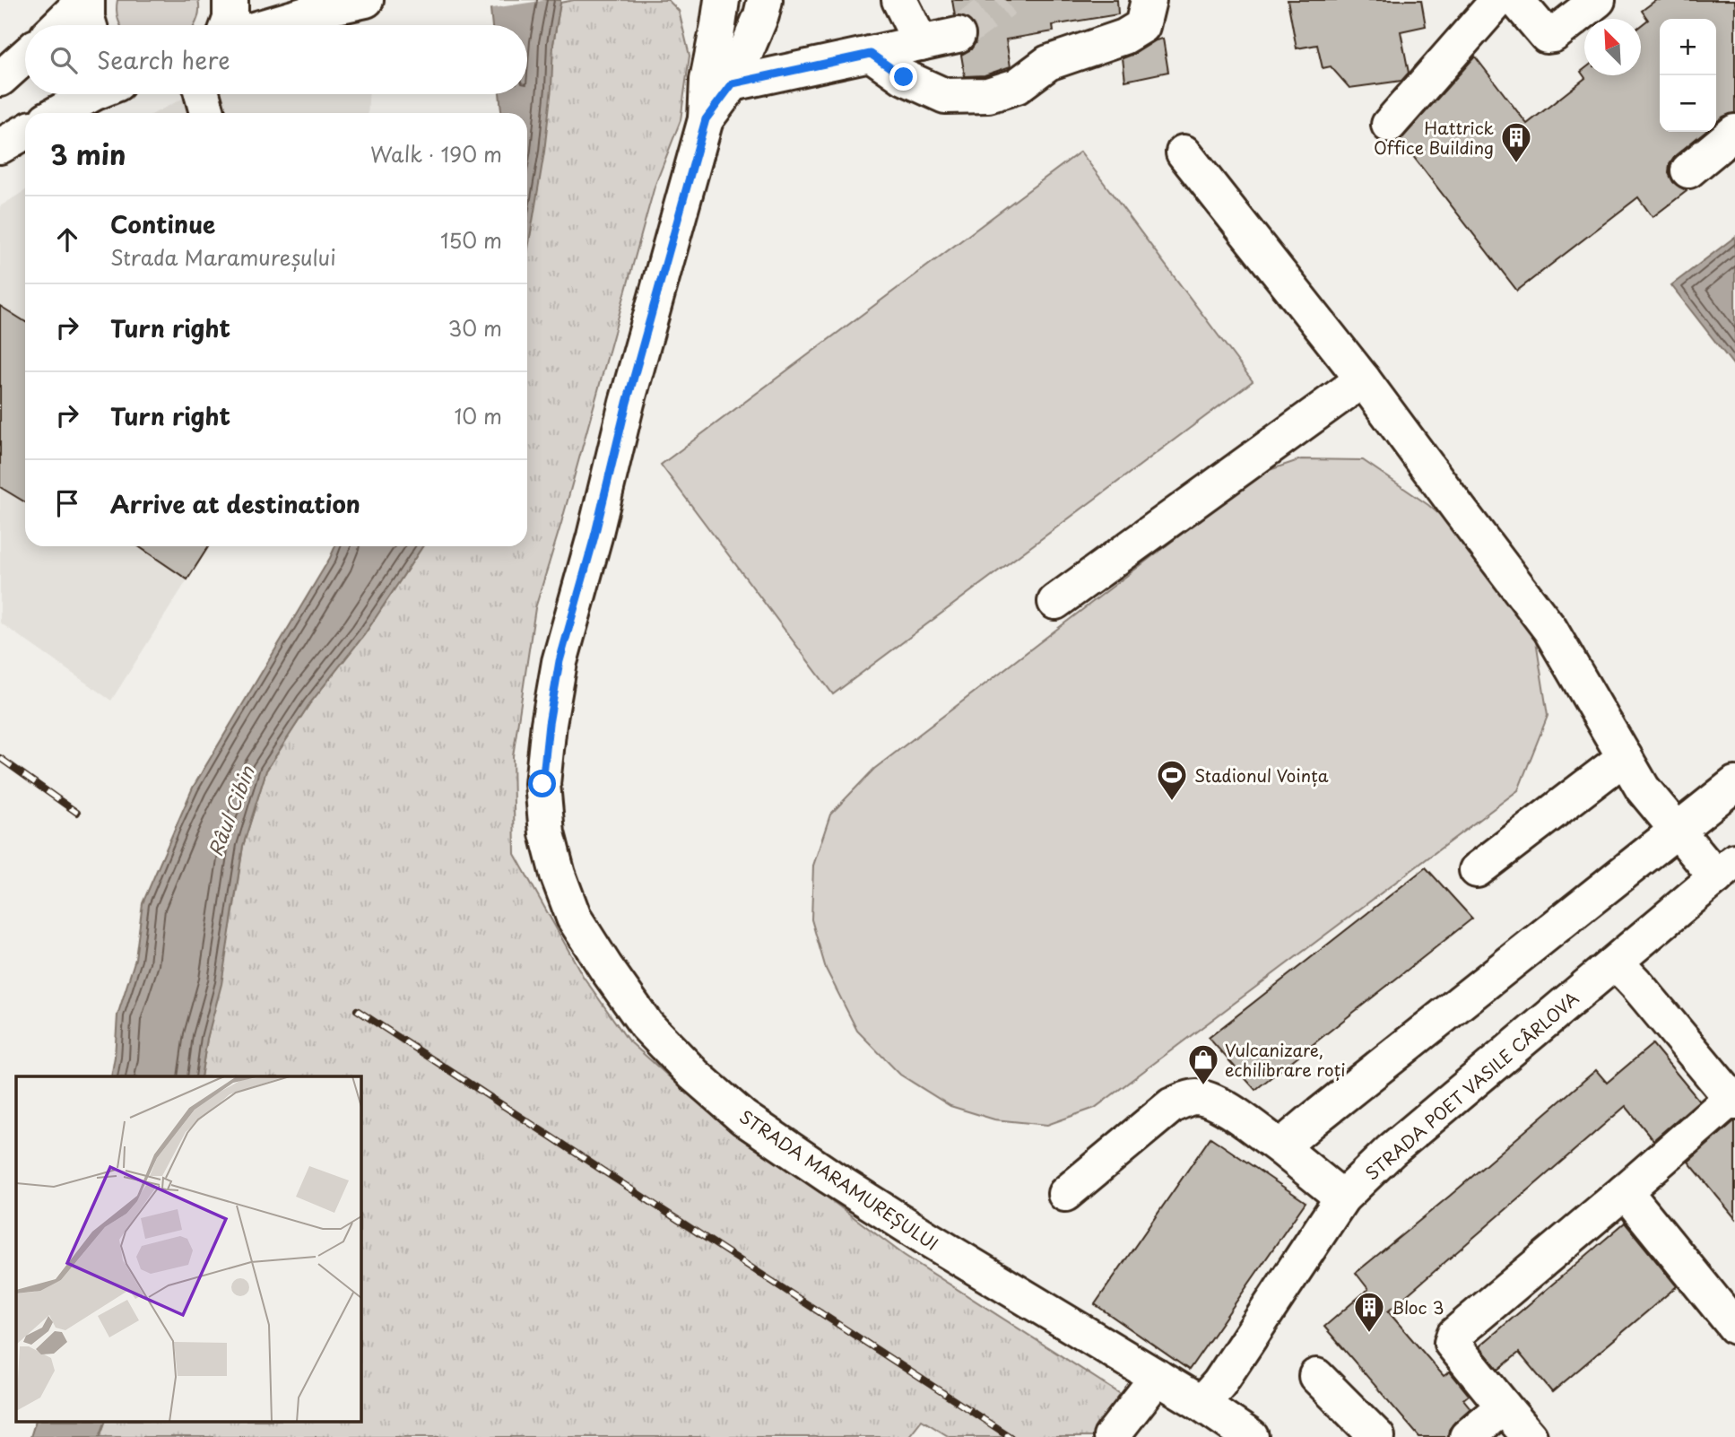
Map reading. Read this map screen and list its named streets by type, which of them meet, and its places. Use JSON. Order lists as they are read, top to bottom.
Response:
{
  "streets": {
    "main road": ["STRADA POET VASILE CÂRLOVA", "STRADA MARAMUREȘULUI"]
  },
  "crossings": [
    ["STRADA POET VASILE CÂRLOVA", "STRADA MARAMUREȘULUI"]
  ],
  "water": ["Râul Cibin"],
  "places": {
    "building": ["Hattrick Office Building", "Bloc 3"],
    "sports": ["Stadionul Voința"],
    "shop": ["Vulcanizare, echilibrare roți"]
  },
  "north": "top left",
  "page": {
    "map_buttons": ["+", "−"],
    "search": "Search here",
    "heading": ["3 min", "Walk · 190 m"],
    "list": [
      ["Continue", "Strada Maramureșului", "150 m"],
      ["Turn right", "30 m"],
      ["Turn right", "10 m"],
      "Arrive at destination"
    ]
  }
}
